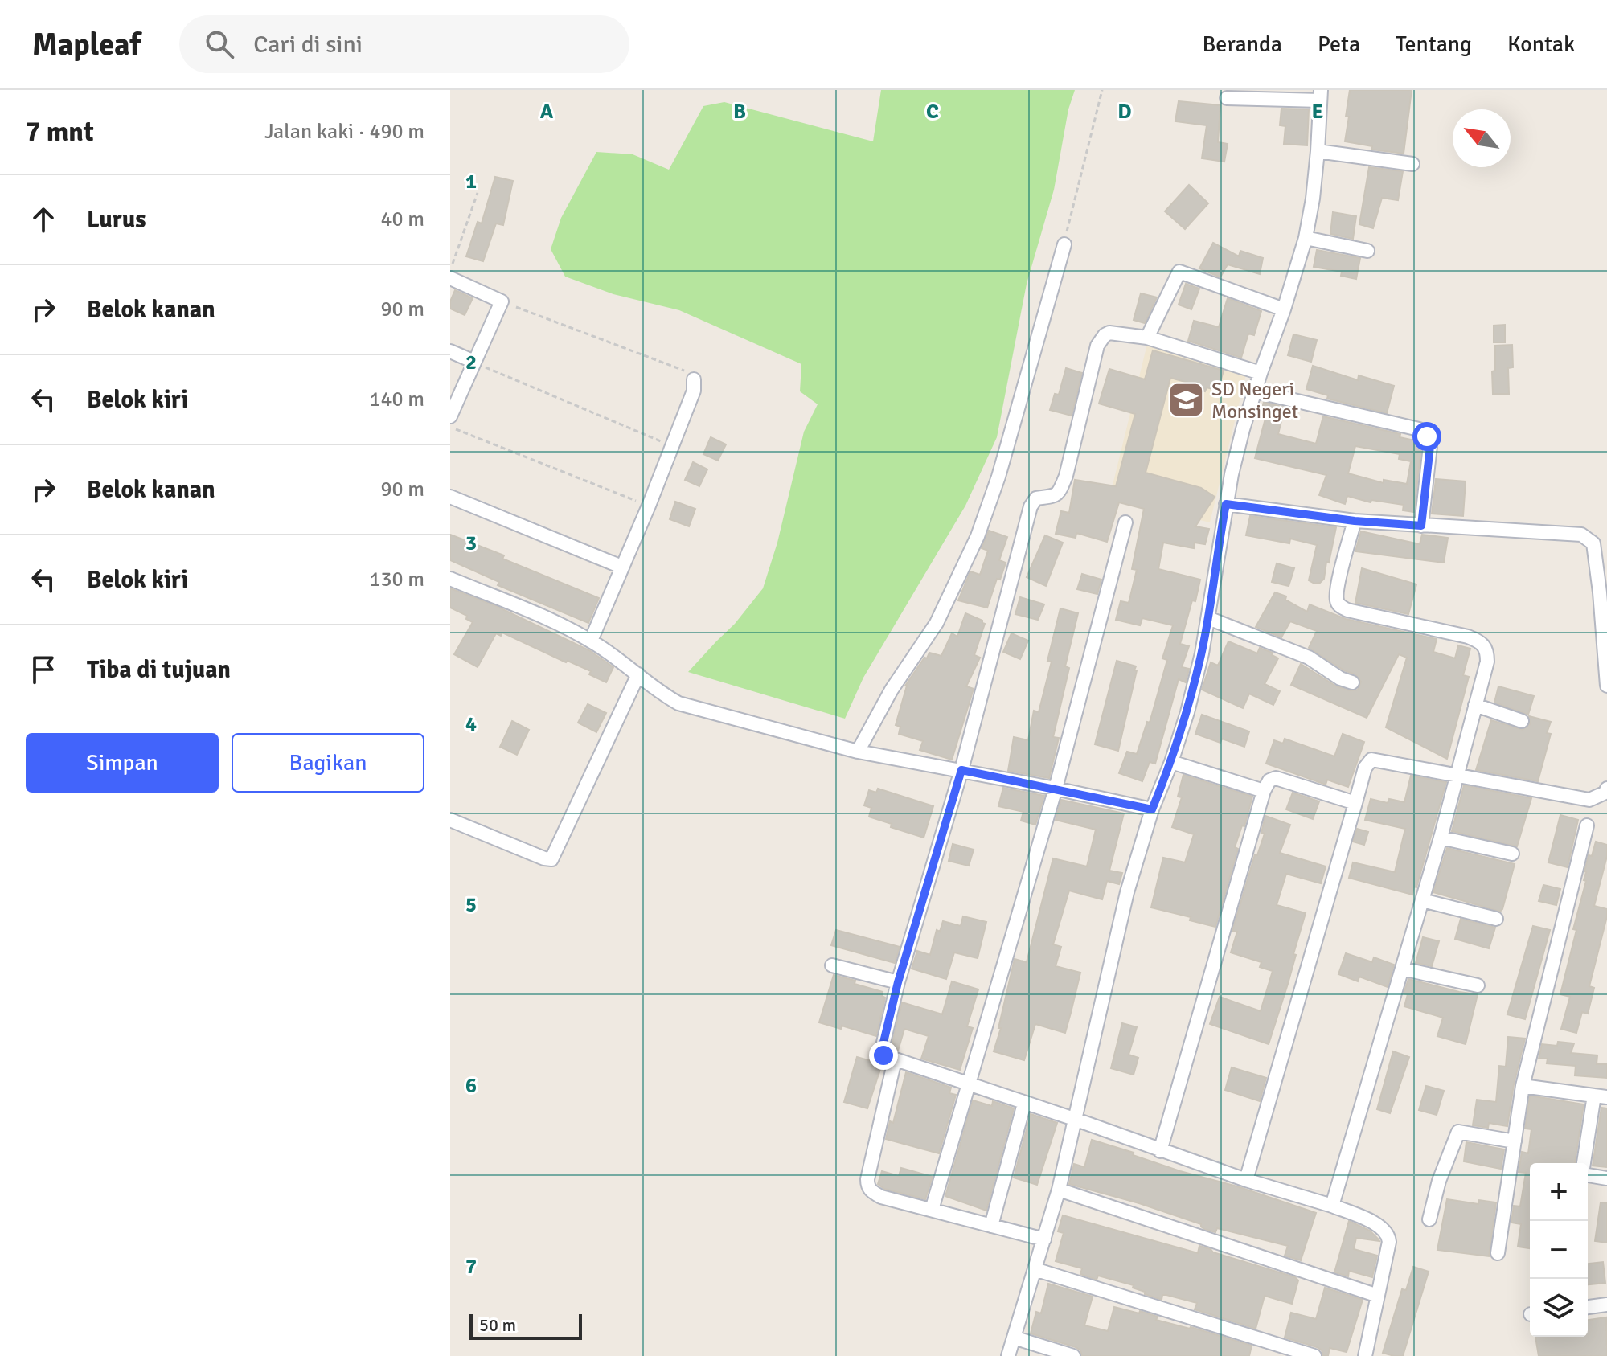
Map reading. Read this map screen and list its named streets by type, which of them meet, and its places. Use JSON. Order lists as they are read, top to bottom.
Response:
{
  "places": {
    "school or university": ["SD Negeri Monsinget"]
  },
  "scale_bar": "50 m",
  "north": "top left",
  "page": {
    "header": "Mapleaf",
    "search": "Cari di sini",
    "nav": [
      "Beranda",
      "Peta",
      "Tentang",
      "Kontak"
    ],
    "heading": ["7 mnt", "Jalan kaki · 490 m"],
    "list": [
      ["Lurus", "40 m"],
      ["Belok kanan", "90 m"],
      ["Belok kiri", "140 m"],
      ["Belok kanan", "90 m"],
      ["Belok kiri", "130 m"],
      "Tiba di tujuan"
    ],
    "buttons": ["Simpan", "Bagikan"],
    "map_buttons": ["+", "−"],
    "scale": "50 m"
  },
  "grid": {
    "columns": [
      "A",
      "B",
      "C",
      "D",
      "E"
    ],
    "rows": [
      "1",
      "2",
      "3",
      "4",
      "5",
      "6",
      "7"
    ]
  }
}
